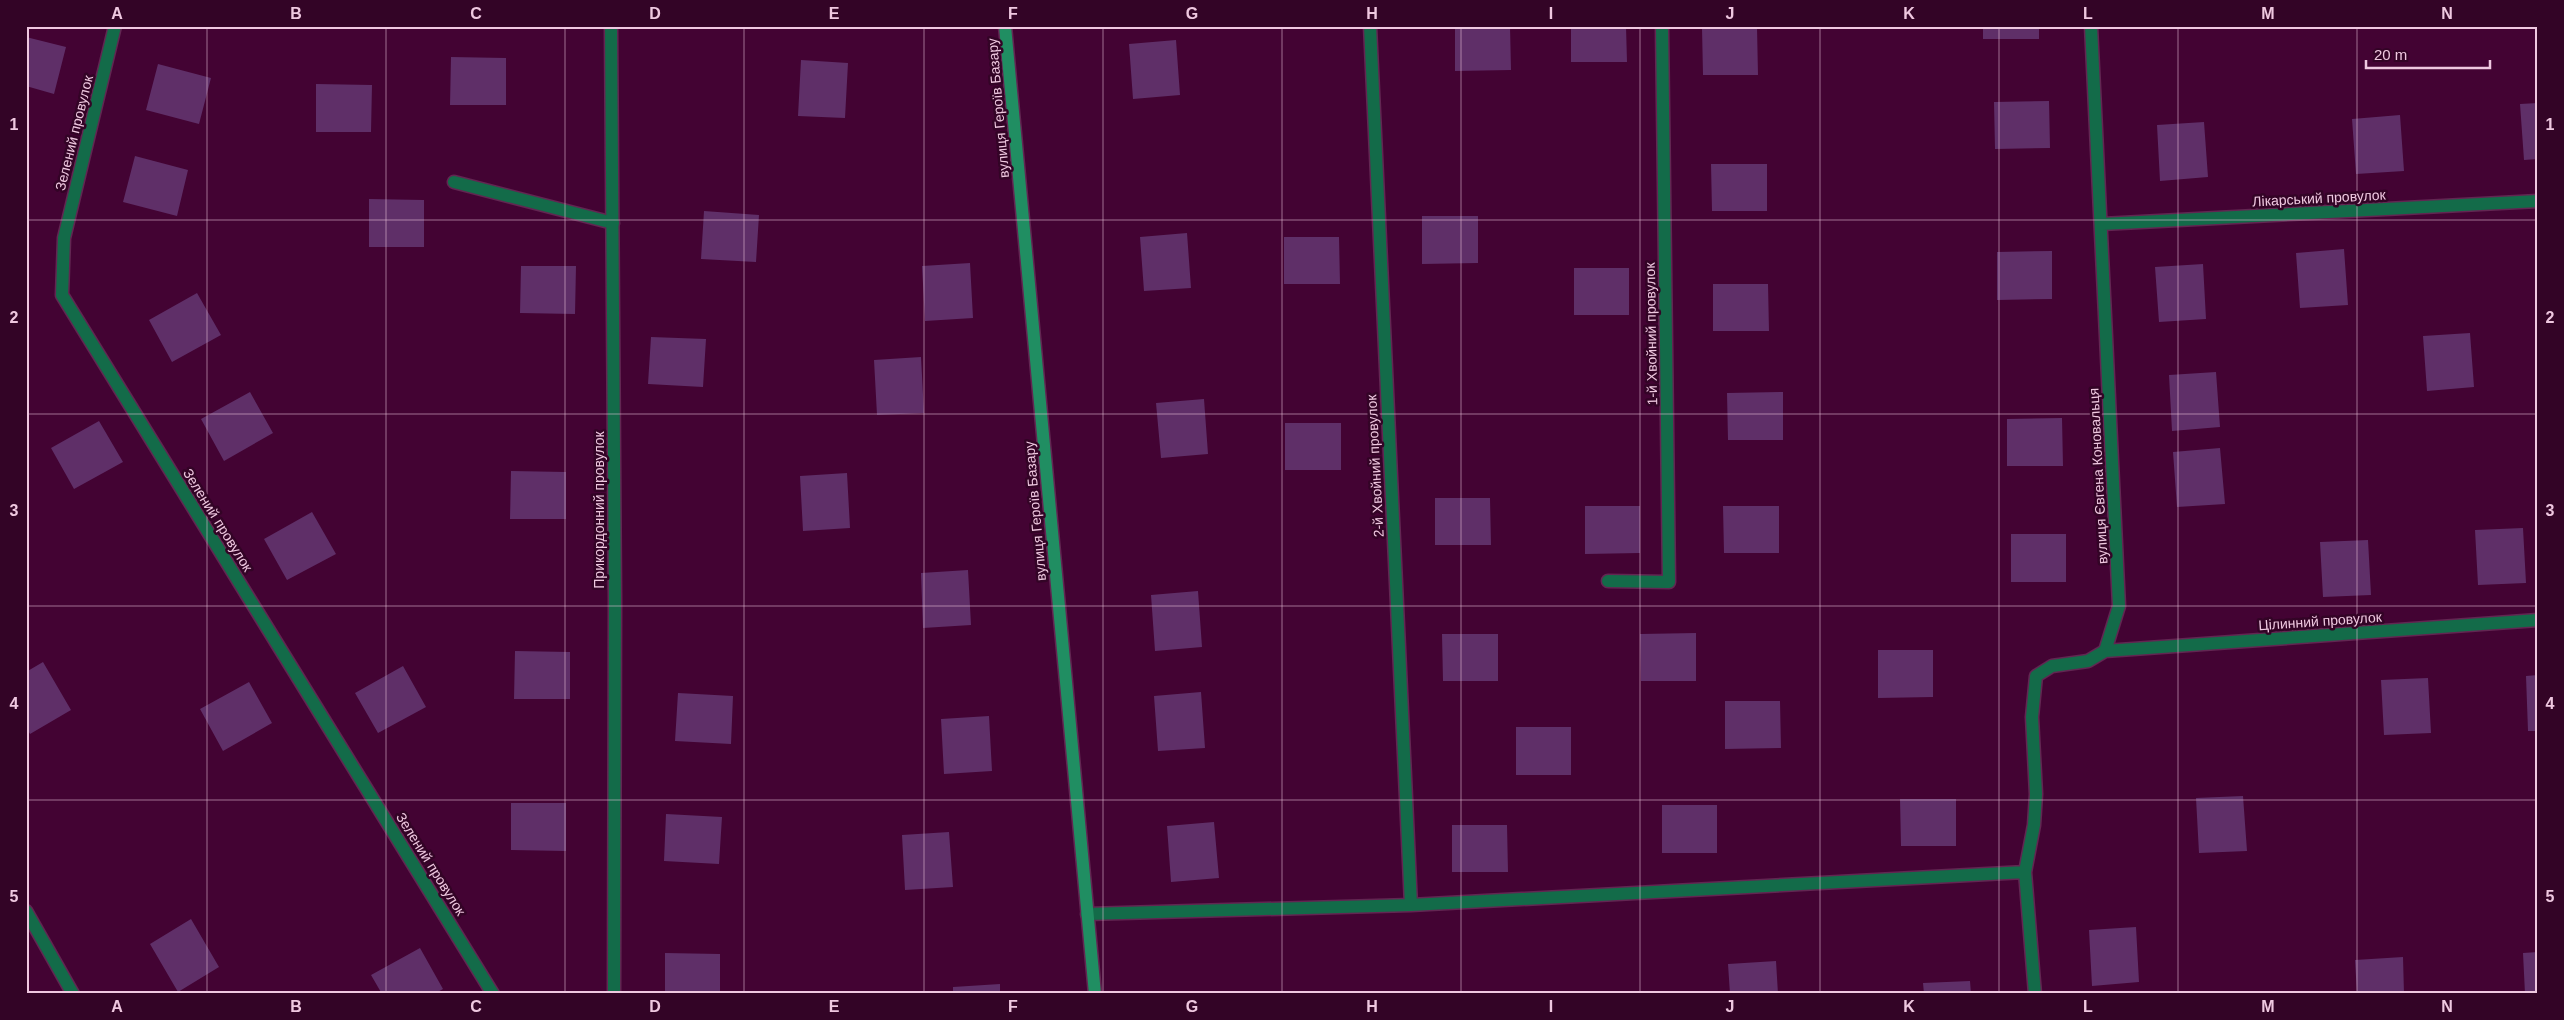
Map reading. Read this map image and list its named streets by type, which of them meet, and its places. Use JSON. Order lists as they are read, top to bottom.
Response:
{
  "streets": {
    "main road": ["вулиця Героїв Базару"],
    "street": [
      "Зелений провулок",
      "Лікарський провулок",
      "1-й Хвойний провулок",
      "2-й Хвойний провулок",
      "вулиця Євгена Коновальця",
      "Прикордонний провулок",
      "Цілинний провулок"
    ]
  },
  "crossings": [
    ["Лікарський провулок", "вулиця Євгена Коновальця"],
    ["вулиця Євгена Коновальця", "Цілинний провулок"]
  ],
  "scale_bar": "20 m",
  "grid": {
    "columns": [
      "A",
      "B",
      "C",
      "D",
      "E",
      "F",
      "G",
      "H",
      "I",
      "J",
      "K",
      "L",
      "M",
      "N"
    ],
    "rows": [
      "1",
      "2",
      "3",
      "4",
      "5"
    ]
  }
}
